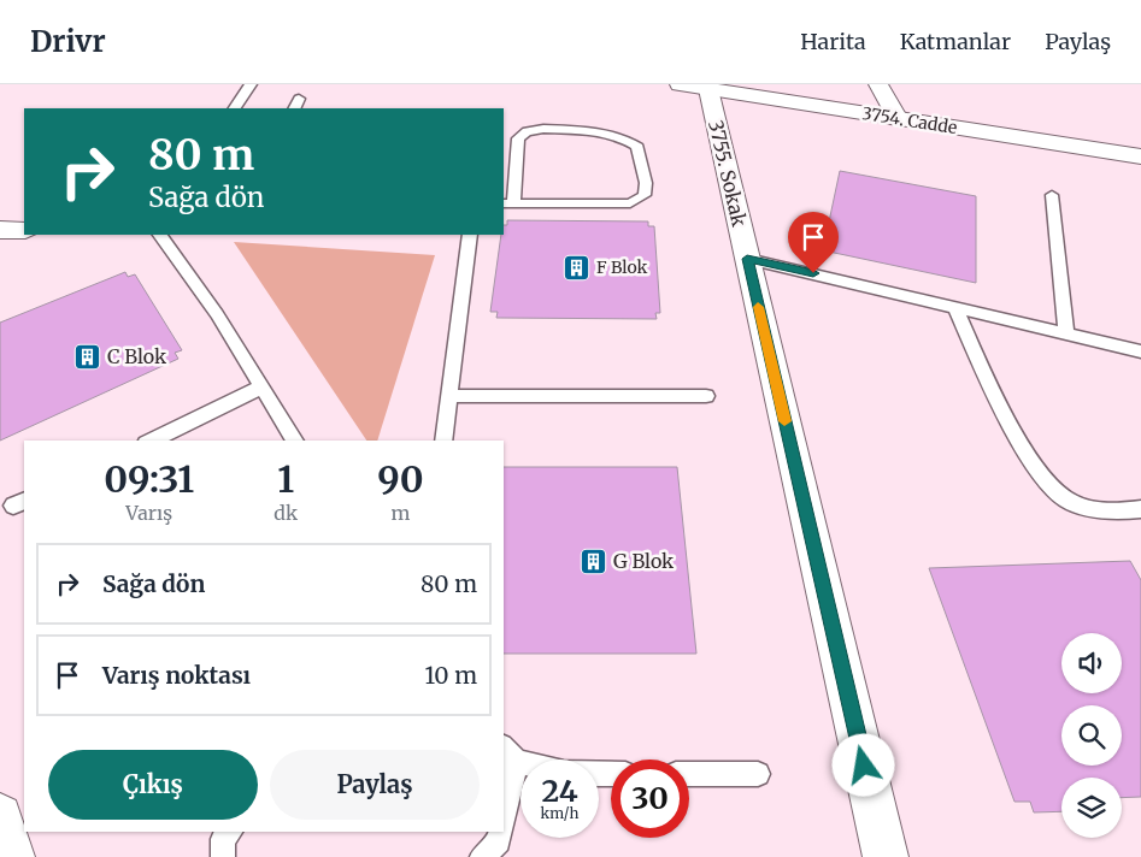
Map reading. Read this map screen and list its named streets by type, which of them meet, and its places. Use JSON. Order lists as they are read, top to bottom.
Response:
{
  "streets": {
    "street": ["3754. Cadde", "3755. Sokak"]
  },
  "crossings": [
    ["3754. Cadde", "3755. Sokak"]
  ],
  "places": {
    "building": ["F Blok", "C Blok", "G Blok"]
  },
  "page": {
    "header": "Drivr",
    "nav": ["Harita", "Katmanlar", "Paylaş"],
    "turn": ["80 m", "Sağa dön"],
    "eta": [
      "09:31",
      "Varış",
      "1",
      "dk",
      "90",
      "m"
    ],
    "list": [
      {
        "name": "Sağa dön",
        "value": "80 m"
      },
      {
        "name": "Varış noktası",
        "value": "10 m"
      }
    ],
    "buttons": ["Çıkış", "Paylaş"],
    "speed": "24 km/h",
    "limit": "30"
  }
}
